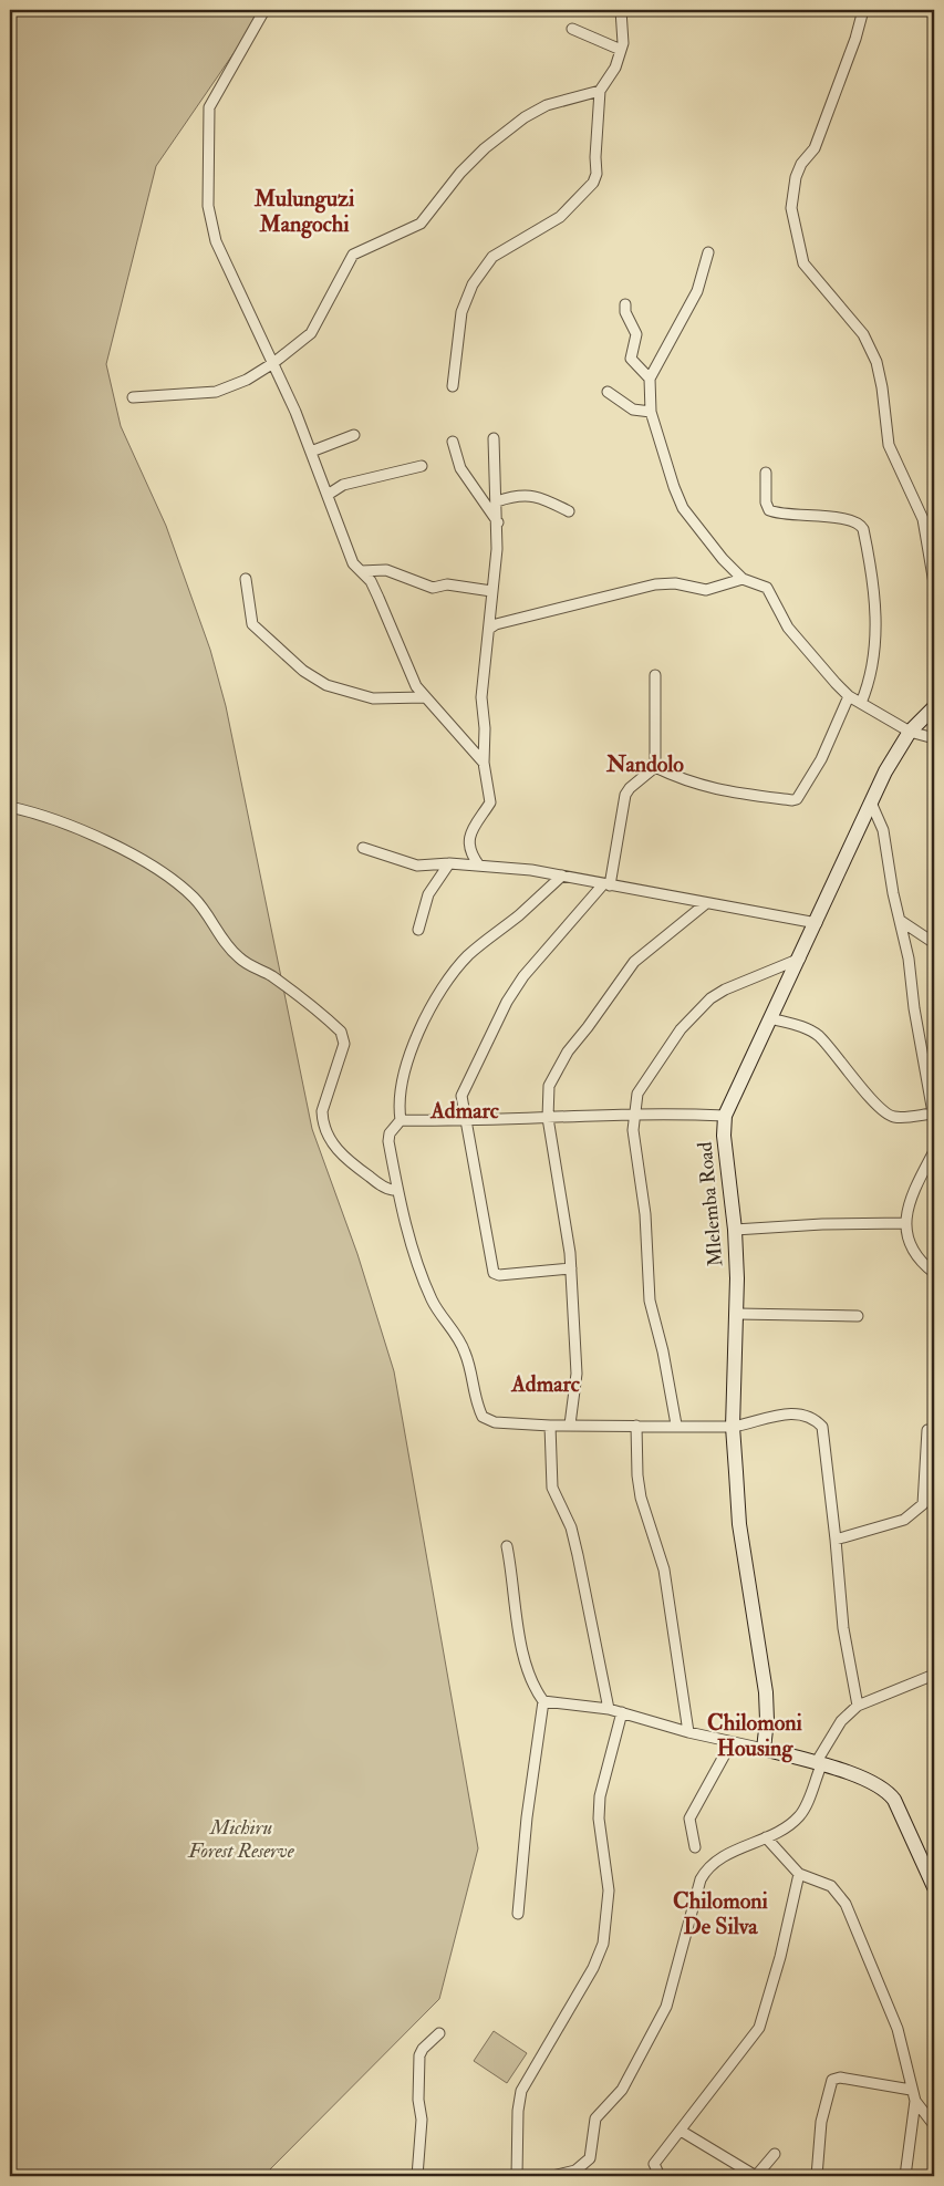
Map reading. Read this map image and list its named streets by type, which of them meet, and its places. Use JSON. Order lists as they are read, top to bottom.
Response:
{
  "streets": {
    "street": ["Mlelemba Road"]
  },
  "districts": [
    "Mulunguzi Mangochi",
    "Nandolo",
    "Admarc",
    "Admarc",
    "Chilomoni Housing",
    "Chilomoni De Silva"
  ],
  "parks": ["Michiru Forest Reserve"]
}
